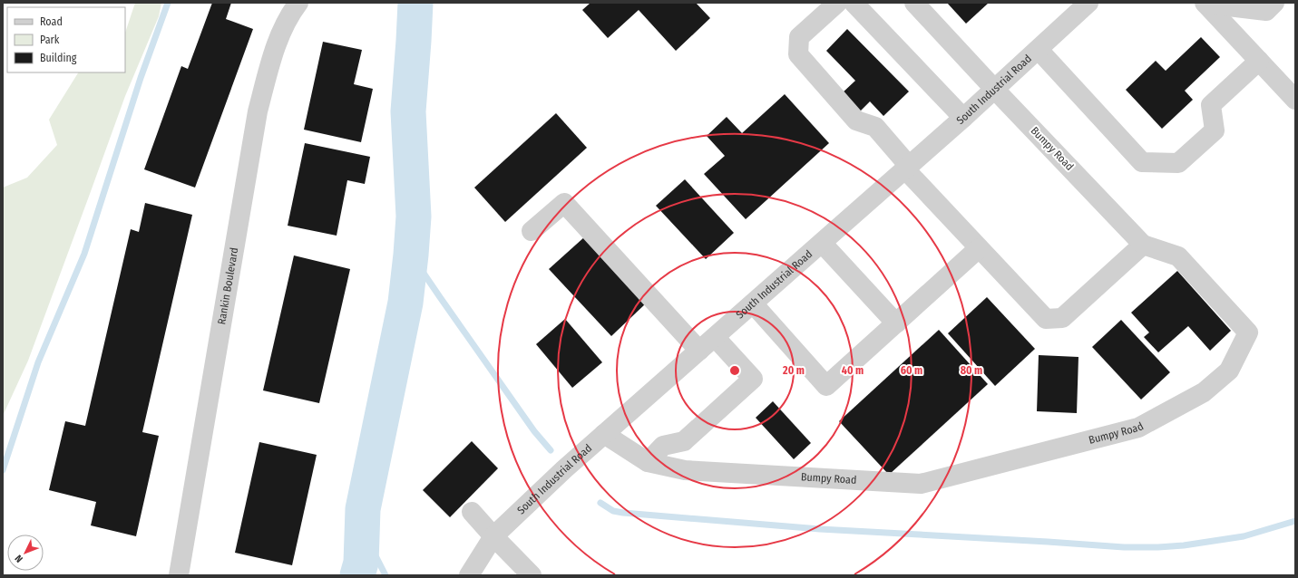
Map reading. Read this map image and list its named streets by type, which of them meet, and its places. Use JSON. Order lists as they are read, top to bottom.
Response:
{
  "streets": {
    "street": ["South Industrial Road", "Bumpy Road", "Rankin Boulevard"]
  },
  "crossings": [
    ["South Industrial Road", "Bumpy Road"]
  ],
  "legend": ["Road", "Park", "Building"],
  "north": "bottom left",
  "rings": [
    "20 m",
    "40 m",
    "60 m",
    "80 m"
  ]
}
